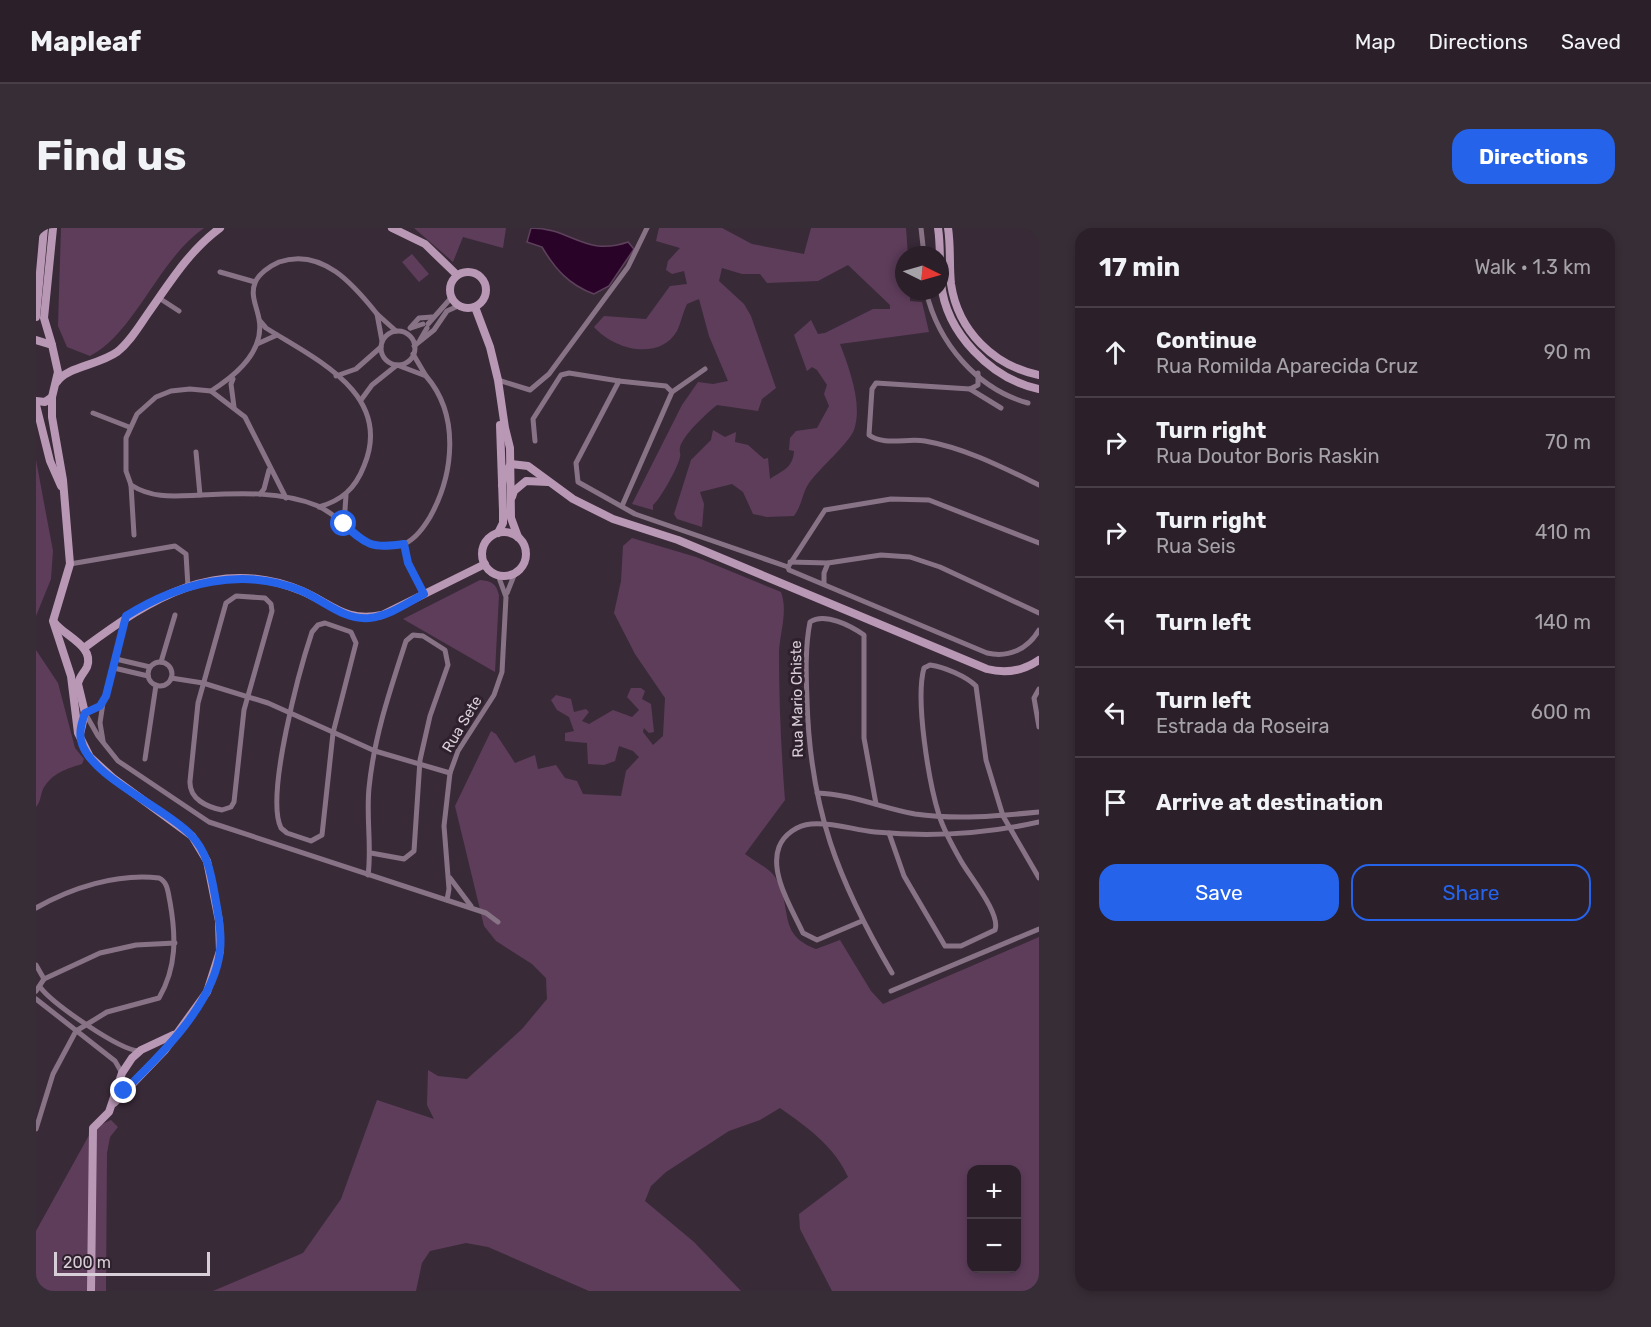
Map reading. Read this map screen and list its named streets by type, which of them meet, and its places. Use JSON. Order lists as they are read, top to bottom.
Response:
{
  "streets": {
    "street": ["Rua Mario Chiste", "Rua Sete"]
  },
  "scale_bar": "200 m",
  "north": "right",
  "page": {
    "header": "Mapleaf",
    "nav": ["Map", "Directions", "Saved"],
    "buttons": [
      "Directions",
      ["Save", "Share"]
    ],
    "title": "Find us",
    "heading": ["17 min", "Walk · 1.3 km"],
    "list": [
      ["Continue", "Rua Romilda Aparecida Cruz", "90 m"],
      ["Turn right", "Rua Doutor Boris Raskin", "70 m"],
      ["Turn right", "Rua Seis", "410 m"],
      ["Turn left", "140 m"],
      ["Turn left", "Estrada da Roseira", "600 m"],
      "Arrive at destination"
    ],
    "map_buttons": ["+", "−"],
    "scale": "200 m"
  }
}
